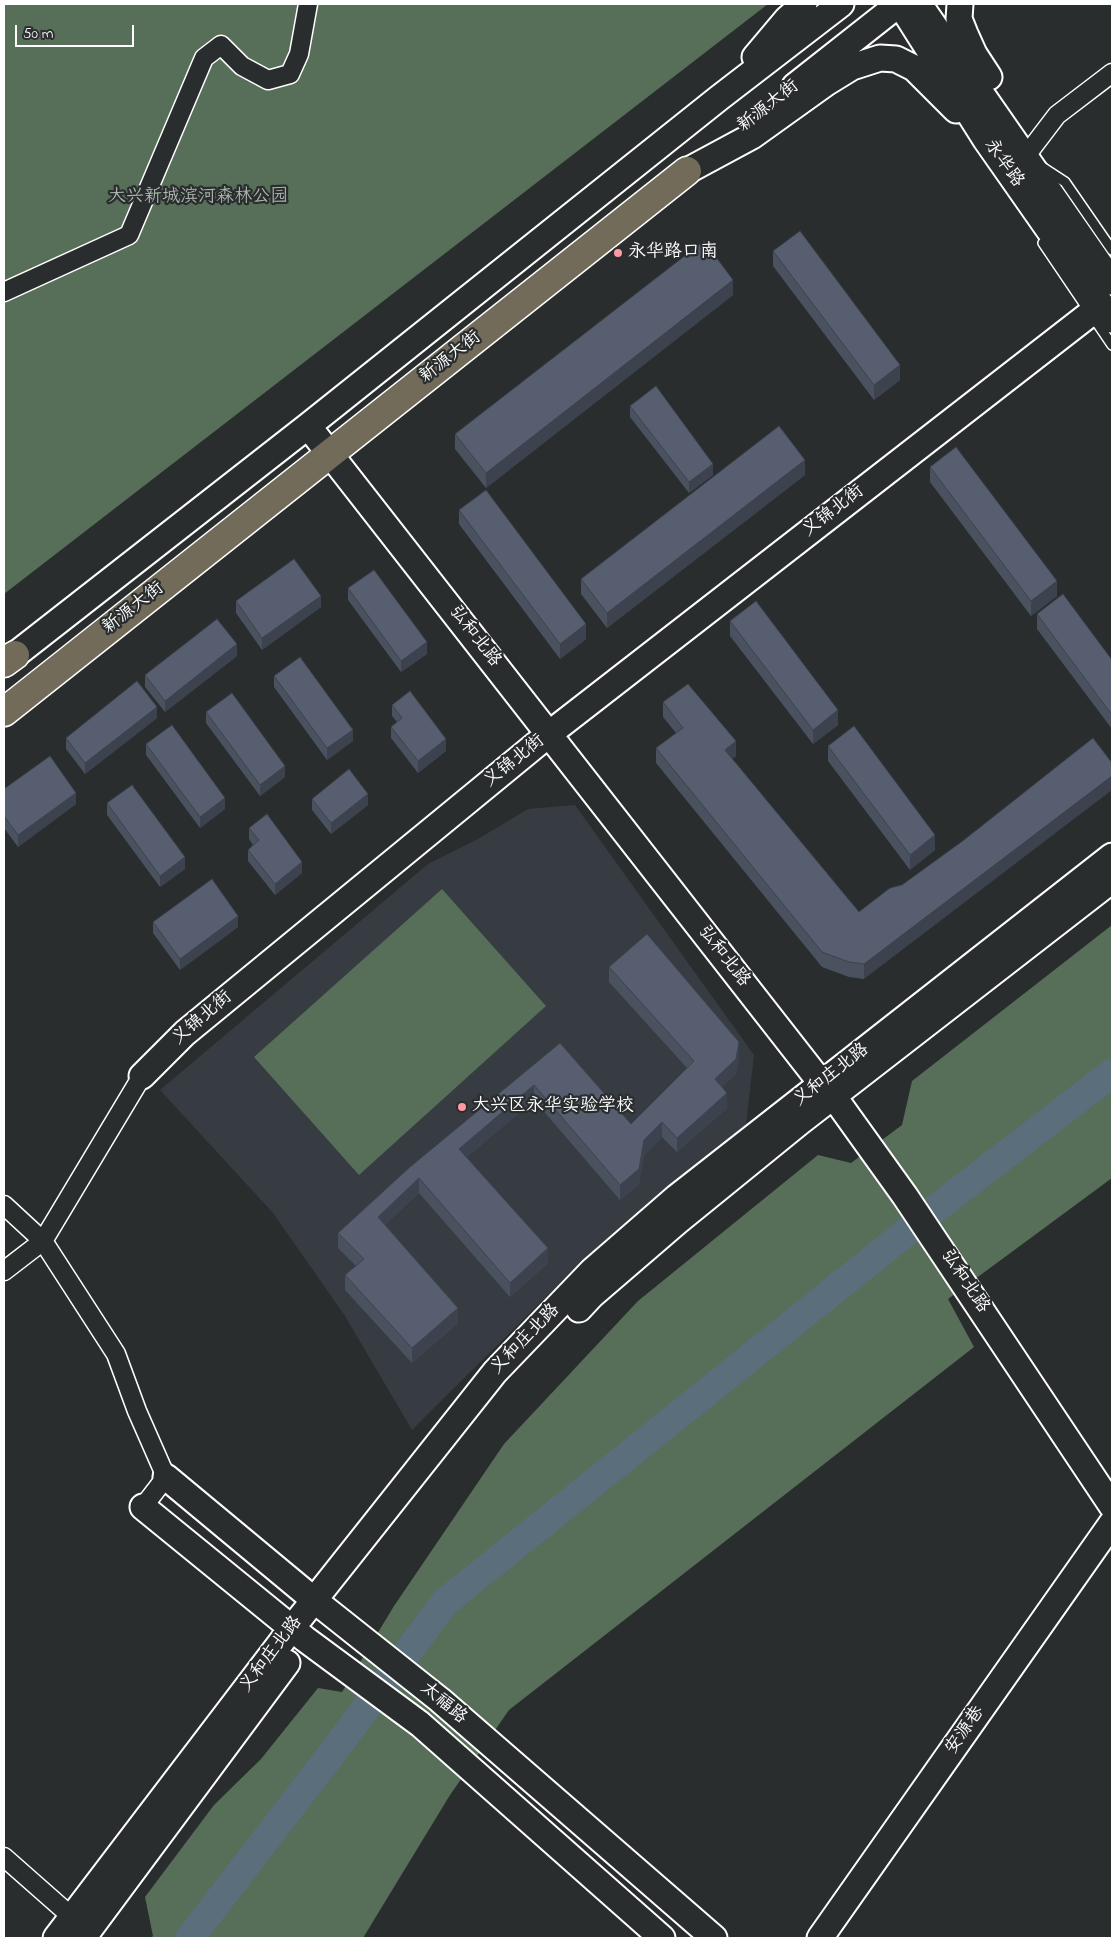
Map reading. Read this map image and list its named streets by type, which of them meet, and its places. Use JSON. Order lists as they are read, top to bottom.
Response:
{
  "streets": {
    "main road": [
      "新源大街",
      "永华路",
      "义锦北街",
      "弘和北路",
      "义和庄北路",
      "太福路",
      "安源巷"
    ]
  },
  "crossings": [
    ["新源大街", "永华路"],
    ["新源大街", "弘和北路"],
    ["永华路", "义锦北街"],
    ["义锦北街", "弘和北路"],
    ["弘和北路", "义和庄北路"],
    ["义和庄北路", "太福路"]
  ],
  "parks": ["大兴新城滨河森林公园"],
  "places": ["永华路口南", "大兴区永华实验学校"],
  "scale_bar": "50 m"
}
